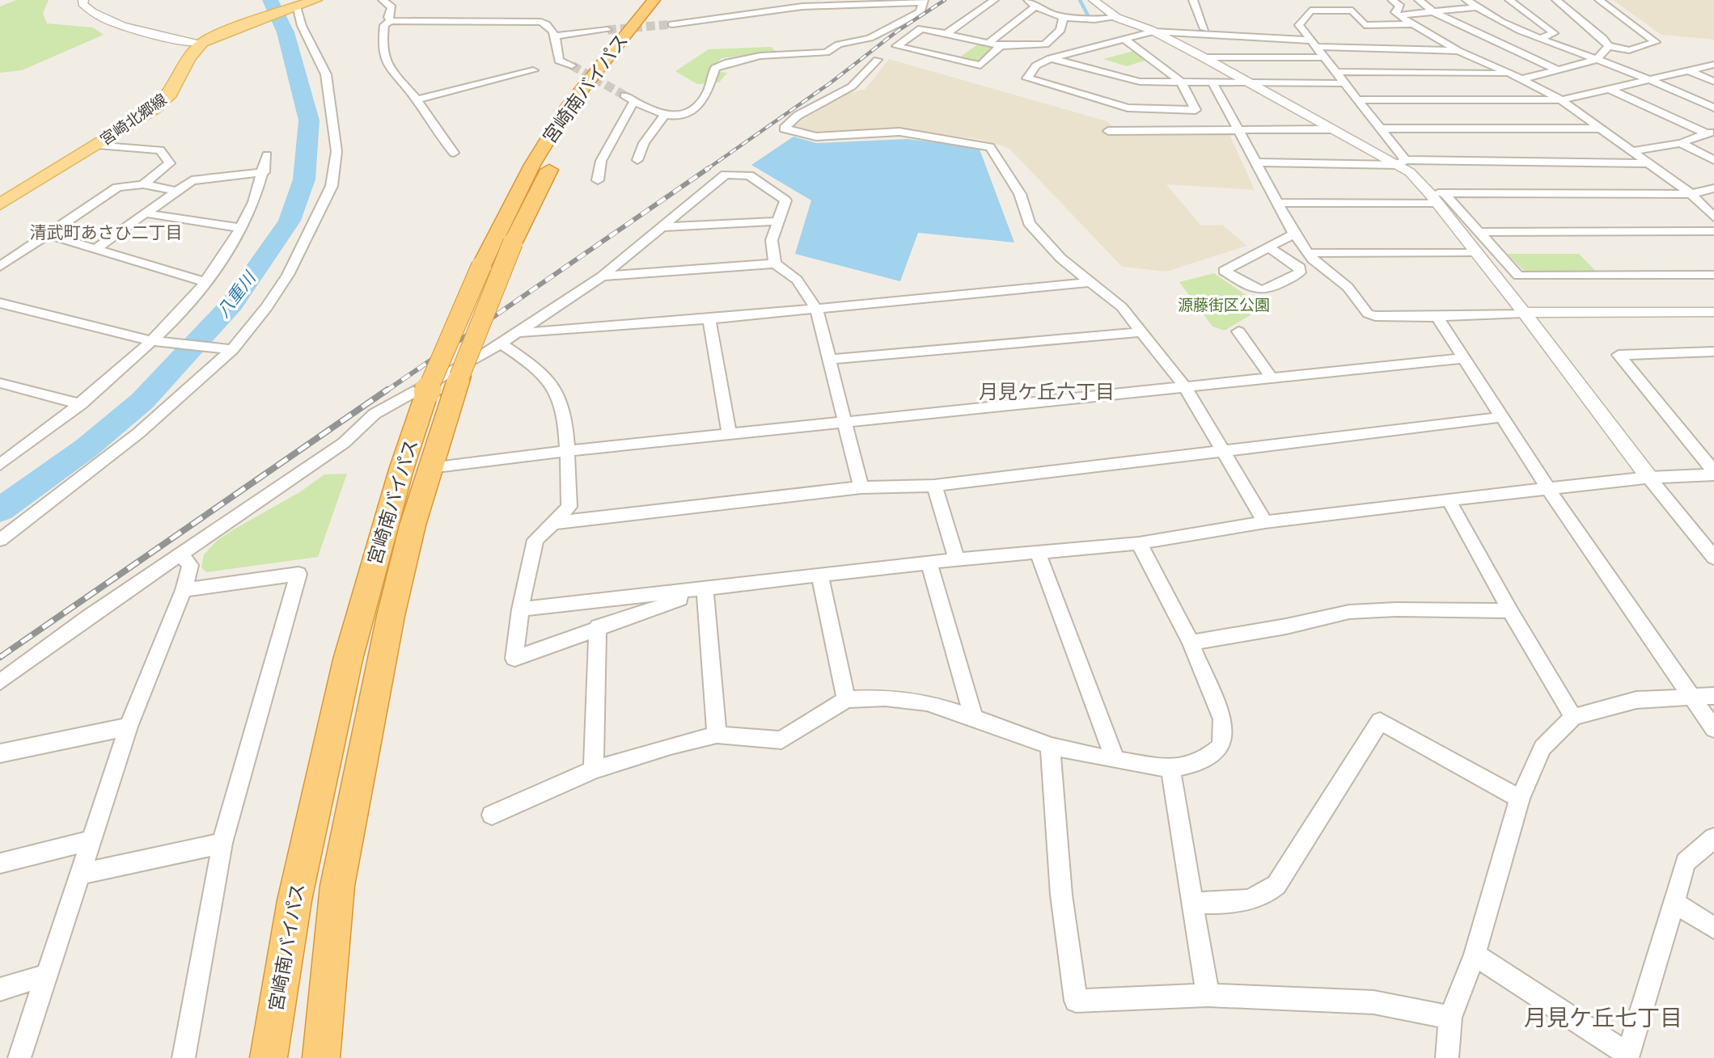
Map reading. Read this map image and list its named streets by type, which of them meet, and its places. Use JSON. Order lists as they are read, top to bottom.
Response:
{
  "streets": {
    "highway": ["宮崎南バイパス"],
    "main road": ["宮崎北郷線"]
  },
  "districts": ["清武町あさひ二丁目", "月見ケ丘六丁目", "月見ケ丘七丁目"],
  "water": ["八重川"],
  "parks": ["源藤街区公園"]
}
